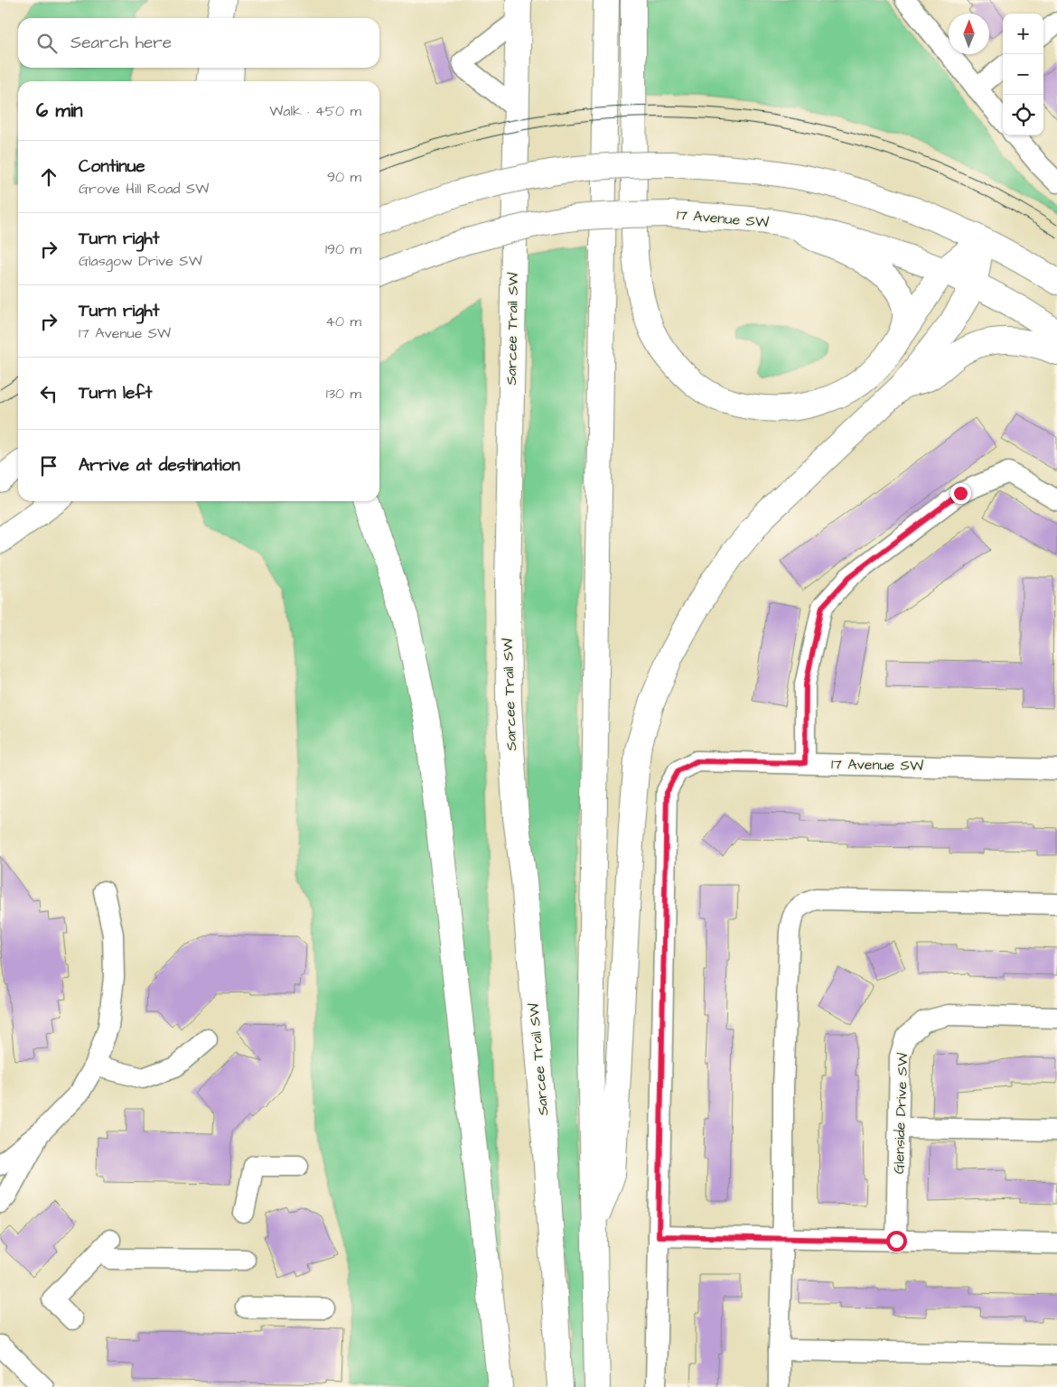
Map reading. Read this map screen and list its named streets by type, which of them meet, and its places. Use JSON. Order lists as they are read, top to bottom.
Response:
{
  "streets": {
    "main road": ["17 Avenue SW", "Sarcee Trail SW"],
    "street": ["Glenside Drive SW"]
  },
  "north": "top",
  "page": {
    "map_buttons": ["+", "−"],
    "search": "Search here",
    "heading": ["6 min", "Walk · 450 m"],
    "list": [
      ["Continue", "Grove Hill Road SW", "90 m"],
      ["Turn right", "Glasgow Drive SW", "190 m"],
      ["Turn right", "17 Avenue SW", "40 m"],
      ["Turn left", "130 m"],
      "Arrive at destination"
    ]
  }
}
